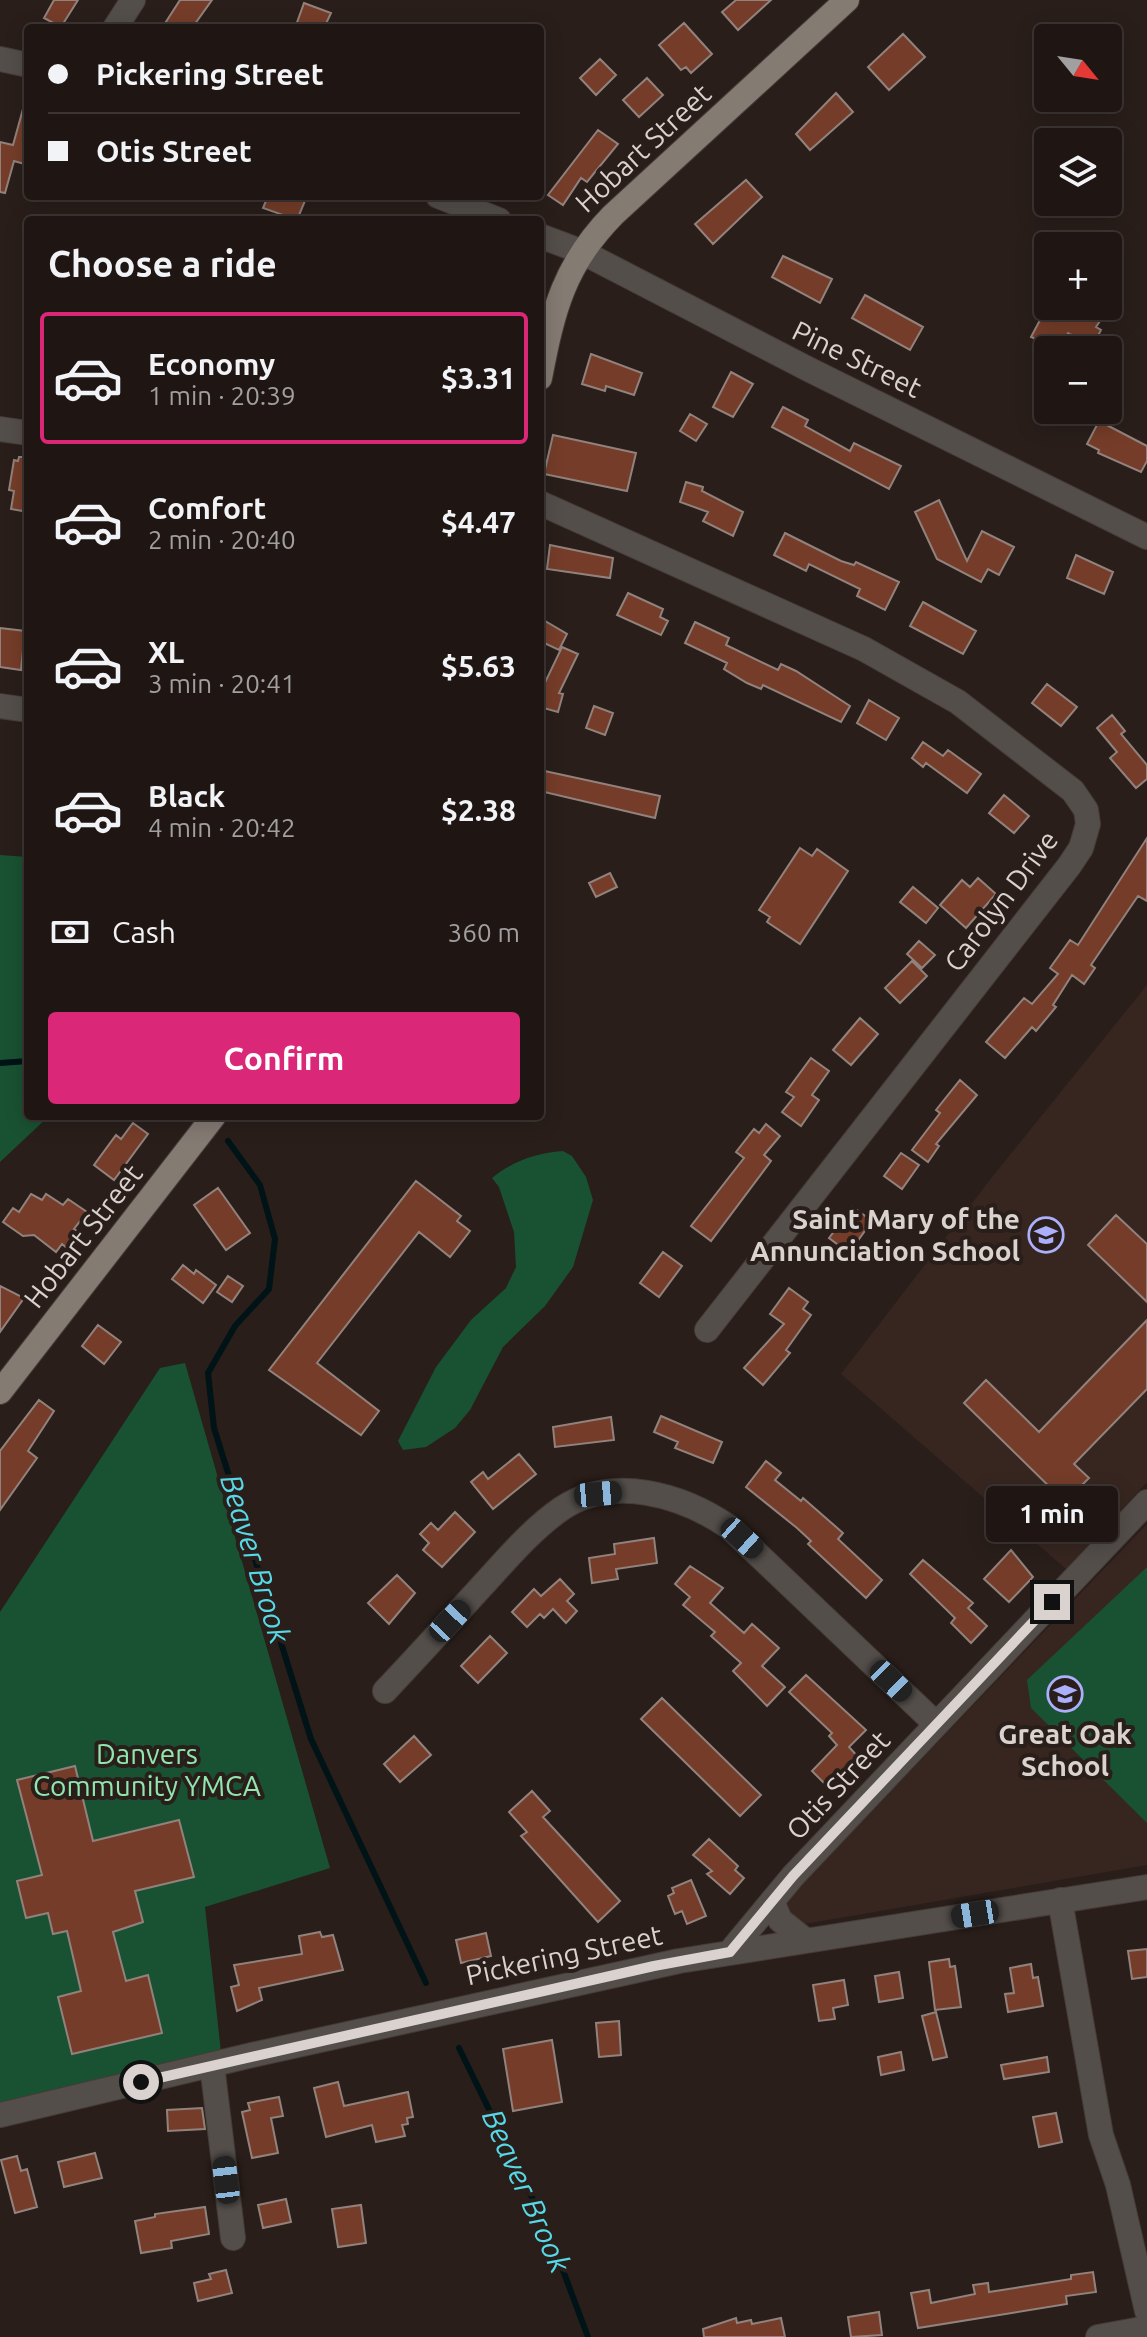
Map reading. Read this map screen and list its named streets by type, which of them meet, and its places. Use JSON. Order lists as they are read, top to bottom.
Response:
{
  "streets": {
    "main road": ["Hobart Street"],
    "street": [
      "Pine Street",
      "Carolyn Drive",
      "Otis Street",
      "Pickering Street"
    ]
  },
  "crossings": [
    ["Hobart Street", "Pine Street"],
    ["Otis Street", "Pickering Street"]
  ],
  "water": ["Beaver Brook"],
  "parks": ["Danvers Community YMCA"],
  "places": {
    "school or university": ["Saint Mary of the Annunciation School", "Great Oak School"]
  },
  "north": "bottom right",
  "page": {
    "map_buttons": ["+", "−"],
    "banner": ["Pickering Street", "Otis Street"],
    "heading": "Choose a ride",
    "list": [
      {
        "name": "Economy",
        "note": "1 min · 20:39",
        "value": "$3.31"
      },
      {
        "name": "Comfort",
        "note": "2 min · 20:40",
        "value": "$4.47"
      },
      {
        "name": "XL",
        "note": "3 min · 20:41",
        "value": "$5.63"
      },
      {
        "name": "Black",
        "note": "4 min · 20:42",
        "value": "$2.38"
      }
    ],
    "pay": ["Cash", "360 m"],
    "buttons": "Confirm",
    "bubble": "1 min"
  }
}
